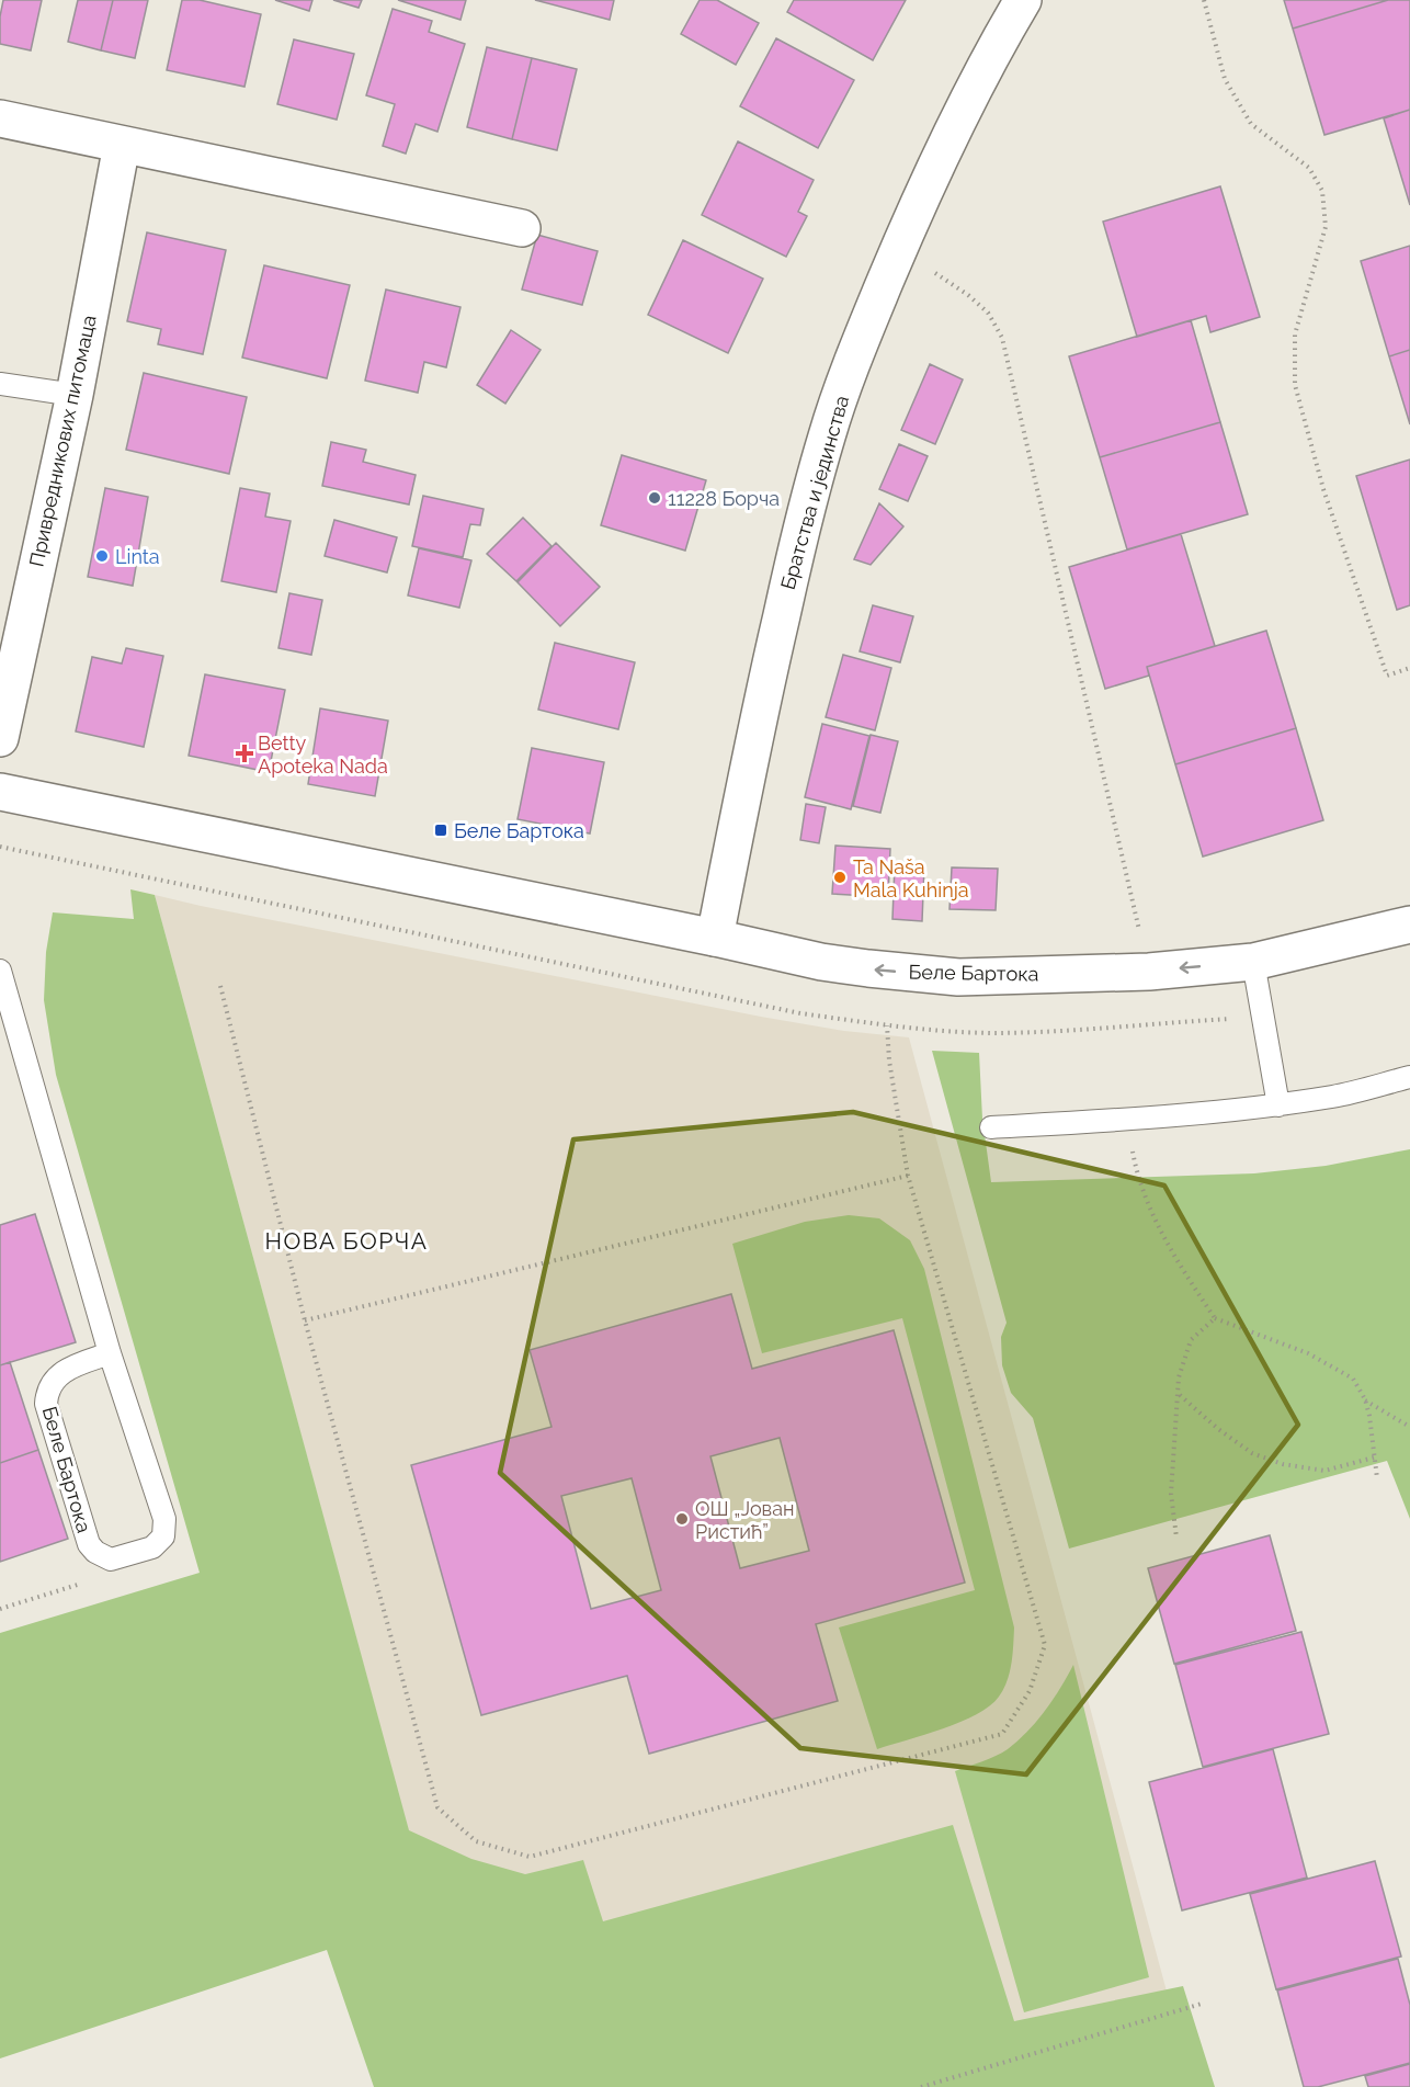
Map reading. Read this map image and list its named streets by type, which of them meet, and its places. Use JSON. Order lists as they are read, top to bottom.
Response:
{
  "streets": {
    "street": ["Привредникових питомаца", "Братства и јединства", "Беле Бартока"]
  },
  "crossings": [
    ["Братства и јединства", "Беле Бартока"]
  ],
  "districts": ["НОВА БОРЧА"],
  "places": {
    "other": [
      "11228 Борча",
      "Linta",
      "Ta Naša Mala Kuhinja",
      "ОШ „Јован Ристић”"
    ],
    "health": ["Betty Apoteka Nada"],
    "transit": ["Беле Бартока"]
  }
}
